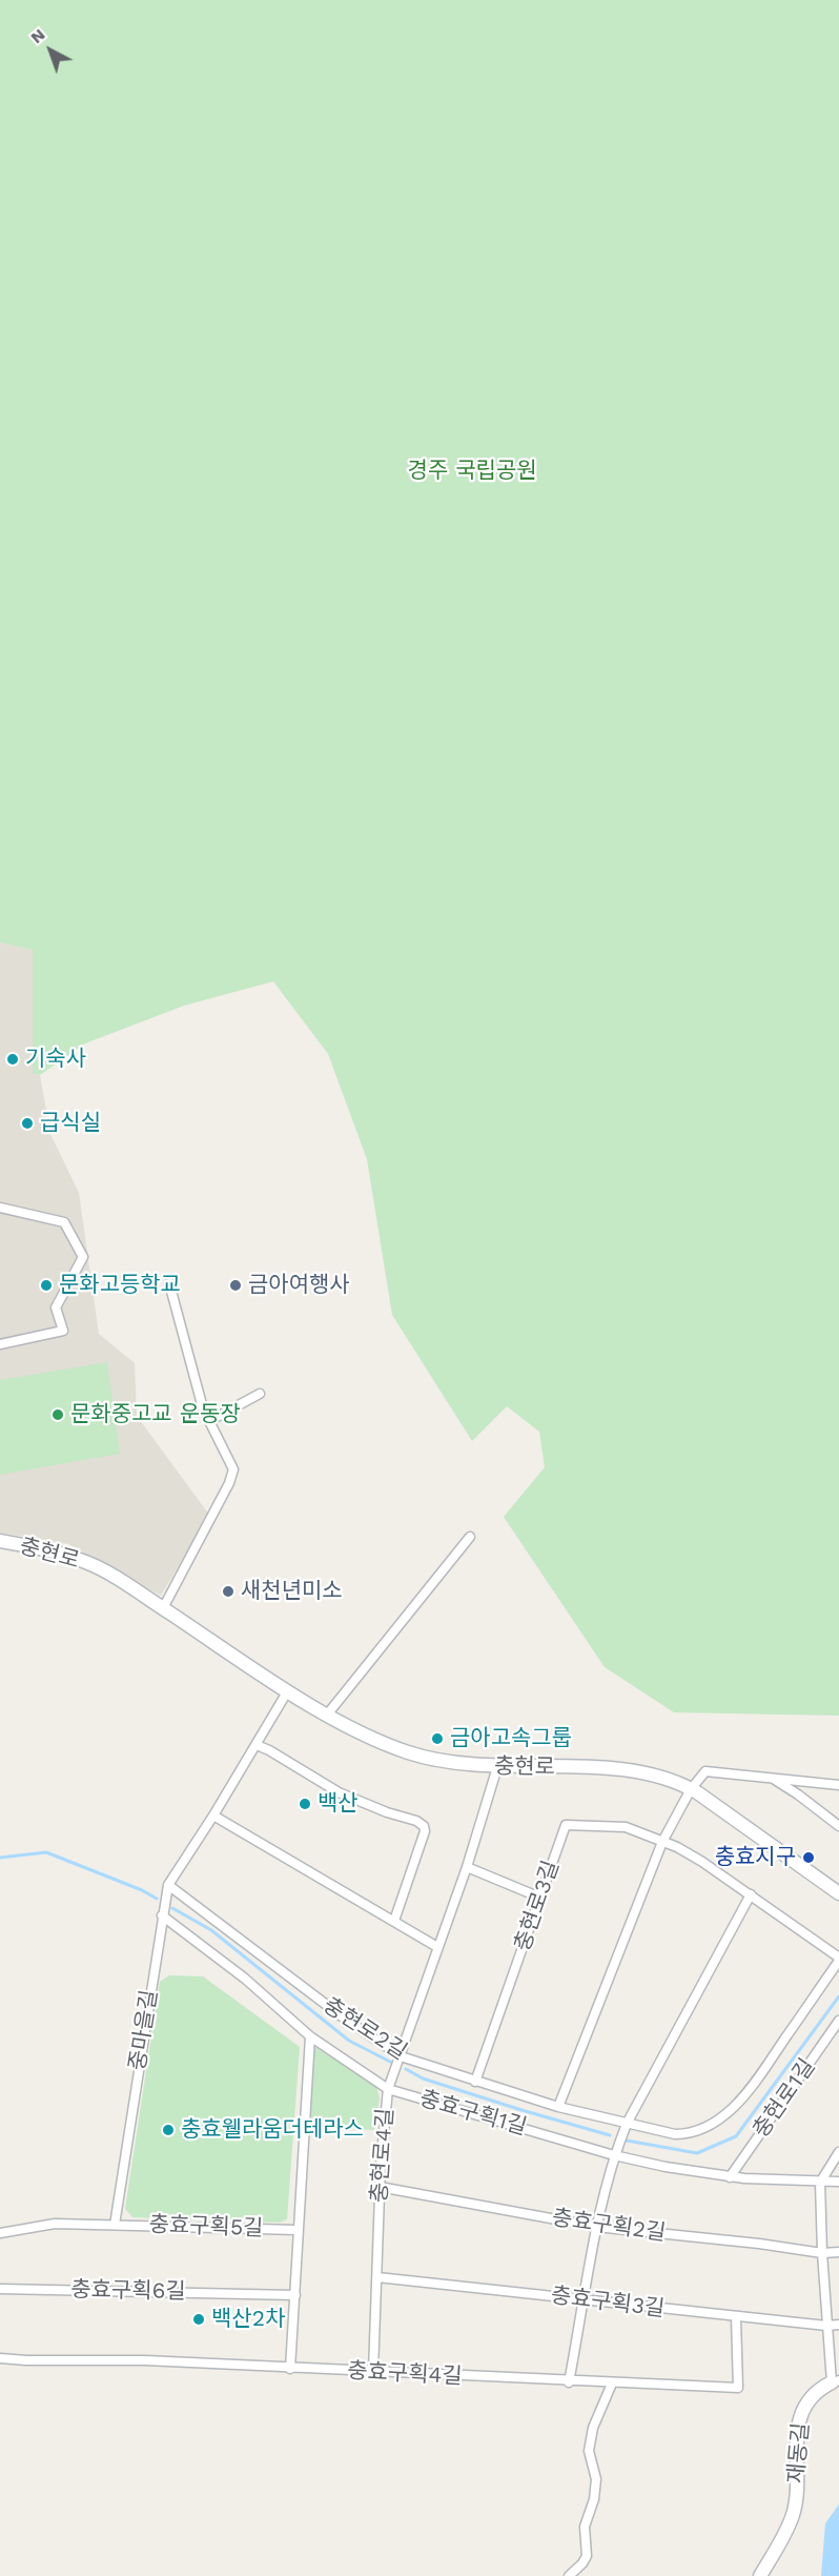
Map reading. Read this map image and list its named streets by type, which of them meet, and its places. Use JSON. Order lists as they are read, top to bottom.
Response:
{
  "streets": {
    "street": [
      "충현로",
      "충현로3길",
      "충현로2길",
      "중마을길",
      "충현로1길",
      "충효구획1길",
      "충현로4길",
      "충효구획2길",
      "충효구획5길",
      "충효구획6길",
      "충효구획3길",
      "충효구획4길",
      "재동길"
    ]
  },
  "crossings": [
    ["충현로", "중마을길"],
    ["충현로", "충현로4길"],
    ["충현로3길", "충현로2길"],
    ["충현로2길", "중마을길"],
    ["충현로2길", "충현로4길"],
    ["중마을길", "충효구획1길"],
    ["중마을길", "충효구획5길"],
    ["충현로1길", "충효구획1길"],
    ["충효구획1길", "충현로4길"],
    ["충효구획1길", "재동길"],
    ["충현로4길", "충효구획2길"],
    ["충현로4길", "충효구획3길"],
    ["충현로4길", "충효구획4길"],
    ["충효구획2길", "재동길"],
    ["충효구획3길", "충효구획4길"],
    ["충효구획3길", "재동길"]
  ],
  "parks": ["경주 국립공원"],
  "places": [
    "기숙사",
    "급식실",
    "문화고등학교",
    "금아여행사",
    "문화중고교 운동장",
    "새천년미소",
    "금아고속그룹",
    "백산",
    "충효지구",
    "충효웰라움더테라스",
    "백산2차"
  ],
  "north": "top left"
}
